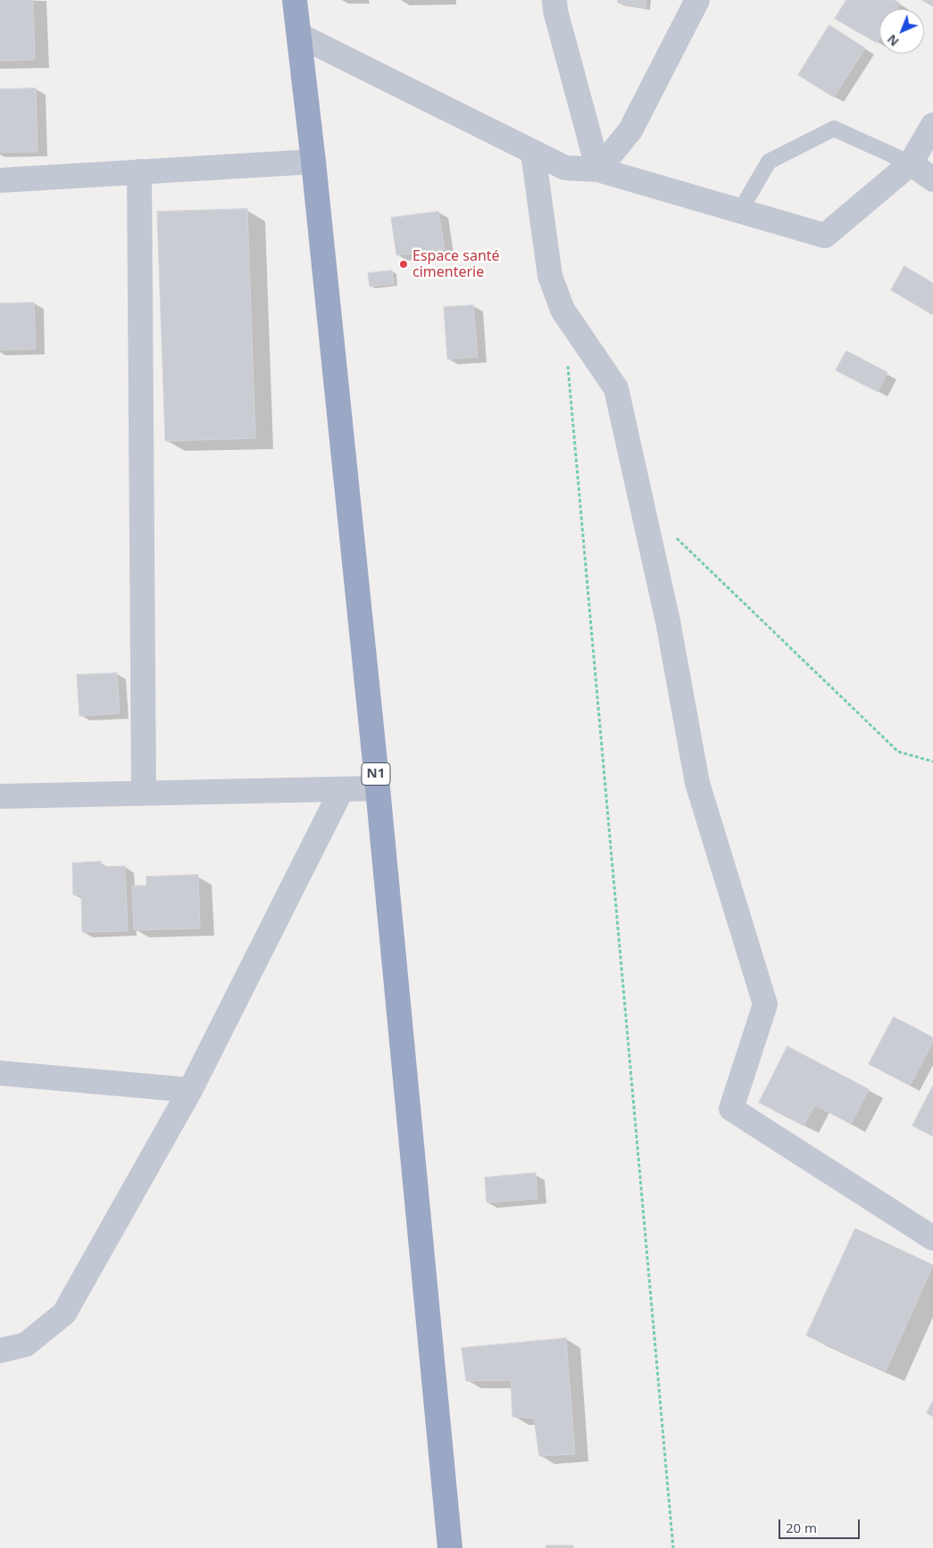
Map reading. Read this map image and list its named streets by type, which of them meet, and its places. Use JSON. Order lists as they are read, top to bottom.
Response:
{
  "streets": {
    "highway": ["N1"]
  },
  "places": ["Espace santé cimenterie"],
  "scale_bar": "20 m",
  "north": "bottom left"
}
